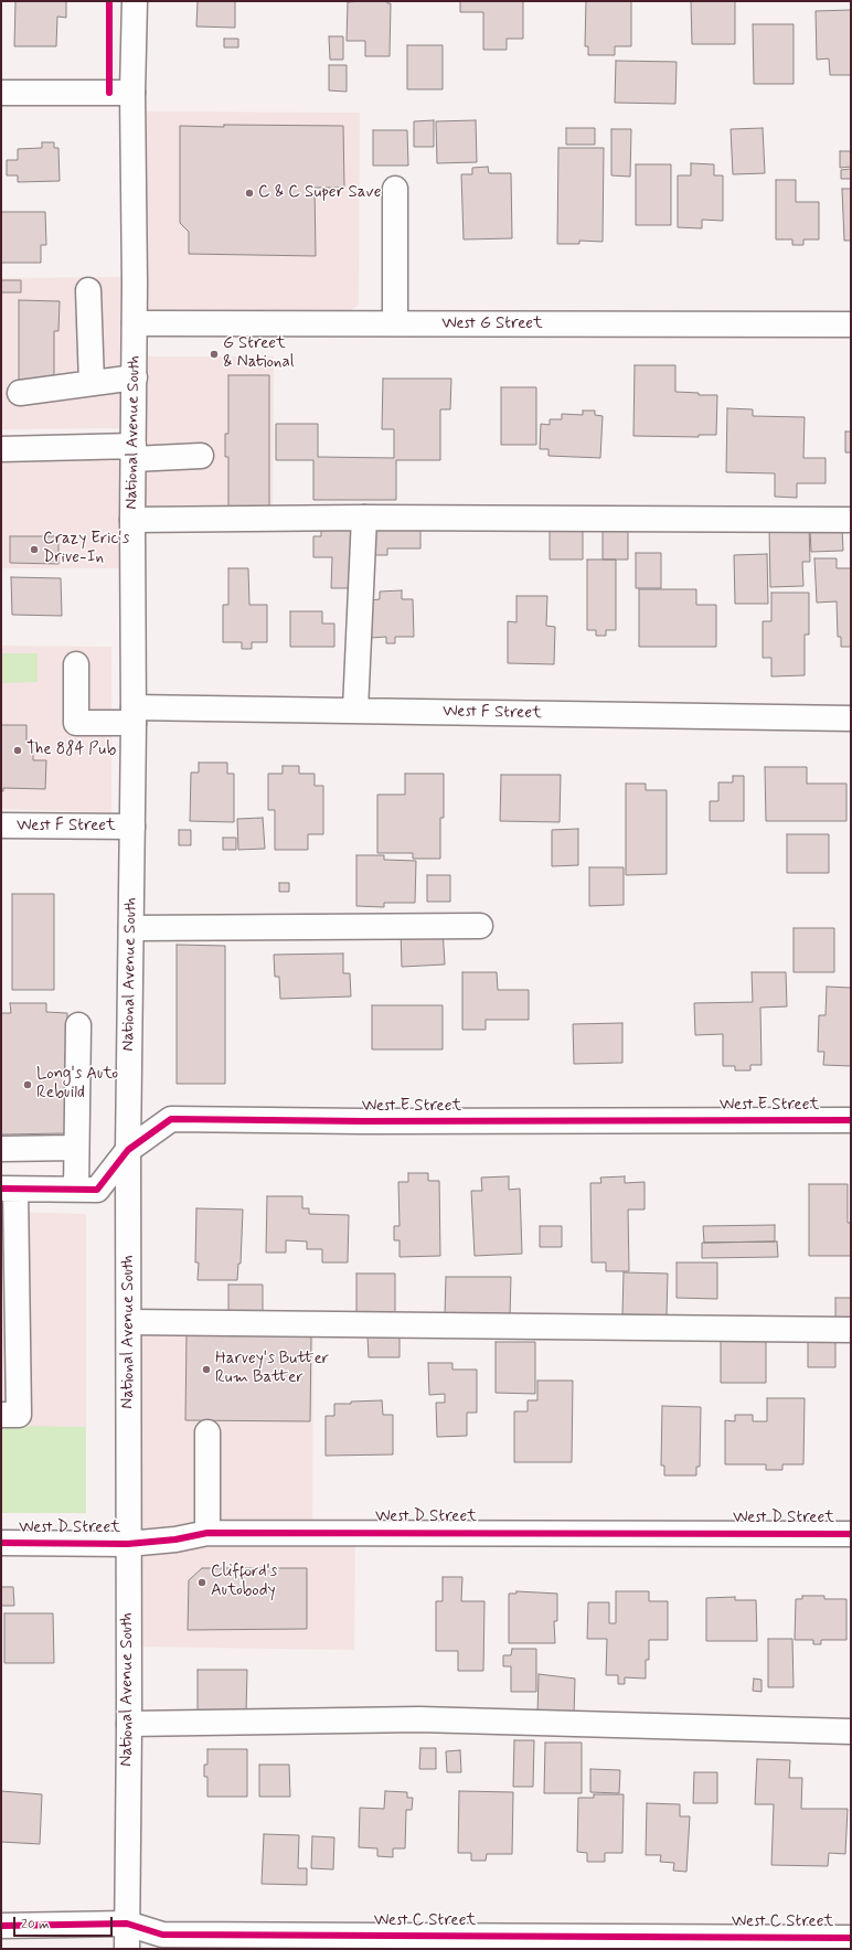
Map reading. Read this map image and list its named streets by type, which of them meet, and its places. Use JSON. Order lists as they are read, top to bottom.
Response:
{
  "streets": {
    "street": [
      "West G Street",
      "National Avenue South",
      "West F Street",
      "West E Street",
      "West D Street",
      "West C Street"
    ]
  },
  "crossings": [
    ["West G Street", "National Avenue South"],
    ["National Avenue South", "West F Street"],
    ["National Avenue South", "West E Street"],
    ["National Avenue South", "West D Street"],
    ["National Avenue South", "West C Street"]
  ],
  "places": [
    "C & C Super Save",
    "G Street & National",
    "Crazy Eric's Drive-In",
    "The 884 Pub",
    "Long's Auto Rebuild",
    "Harvey's Butter Rum Batter",
    "Clifford's Autobody"
  ],
  "scale_bar": "20 m"
}
